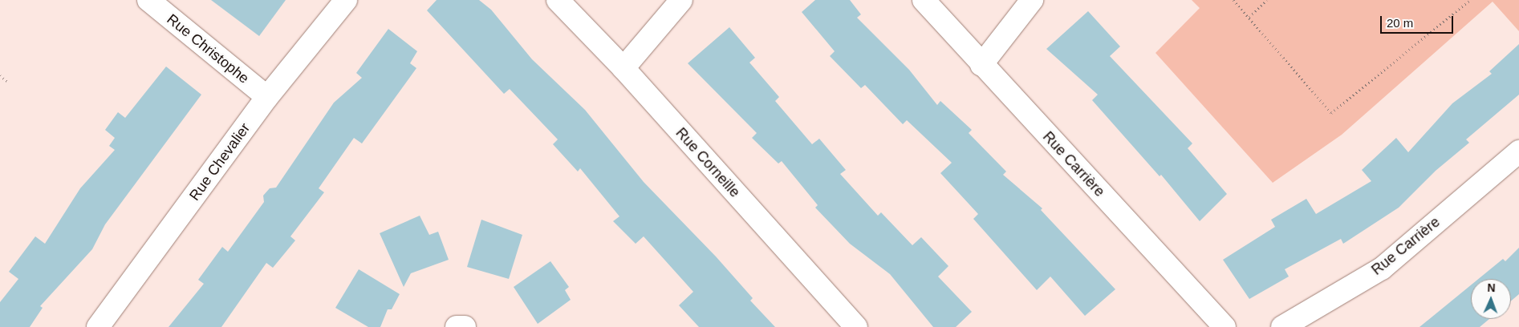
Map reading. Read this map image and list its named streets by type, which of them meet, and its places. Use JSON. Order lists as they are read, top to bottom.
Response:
{
  "streets": {
    "street": [
      "Rue Christophe",
      "Rue Chevalier",
      "Rue Corneille",
      "Rue Carrière"
    ]
  },
  "crossings": [
    ["Rue Christophe", "Rue Chevalier"]
  ],
  "scale_bar": "20 m",
  "north": "top"
}
